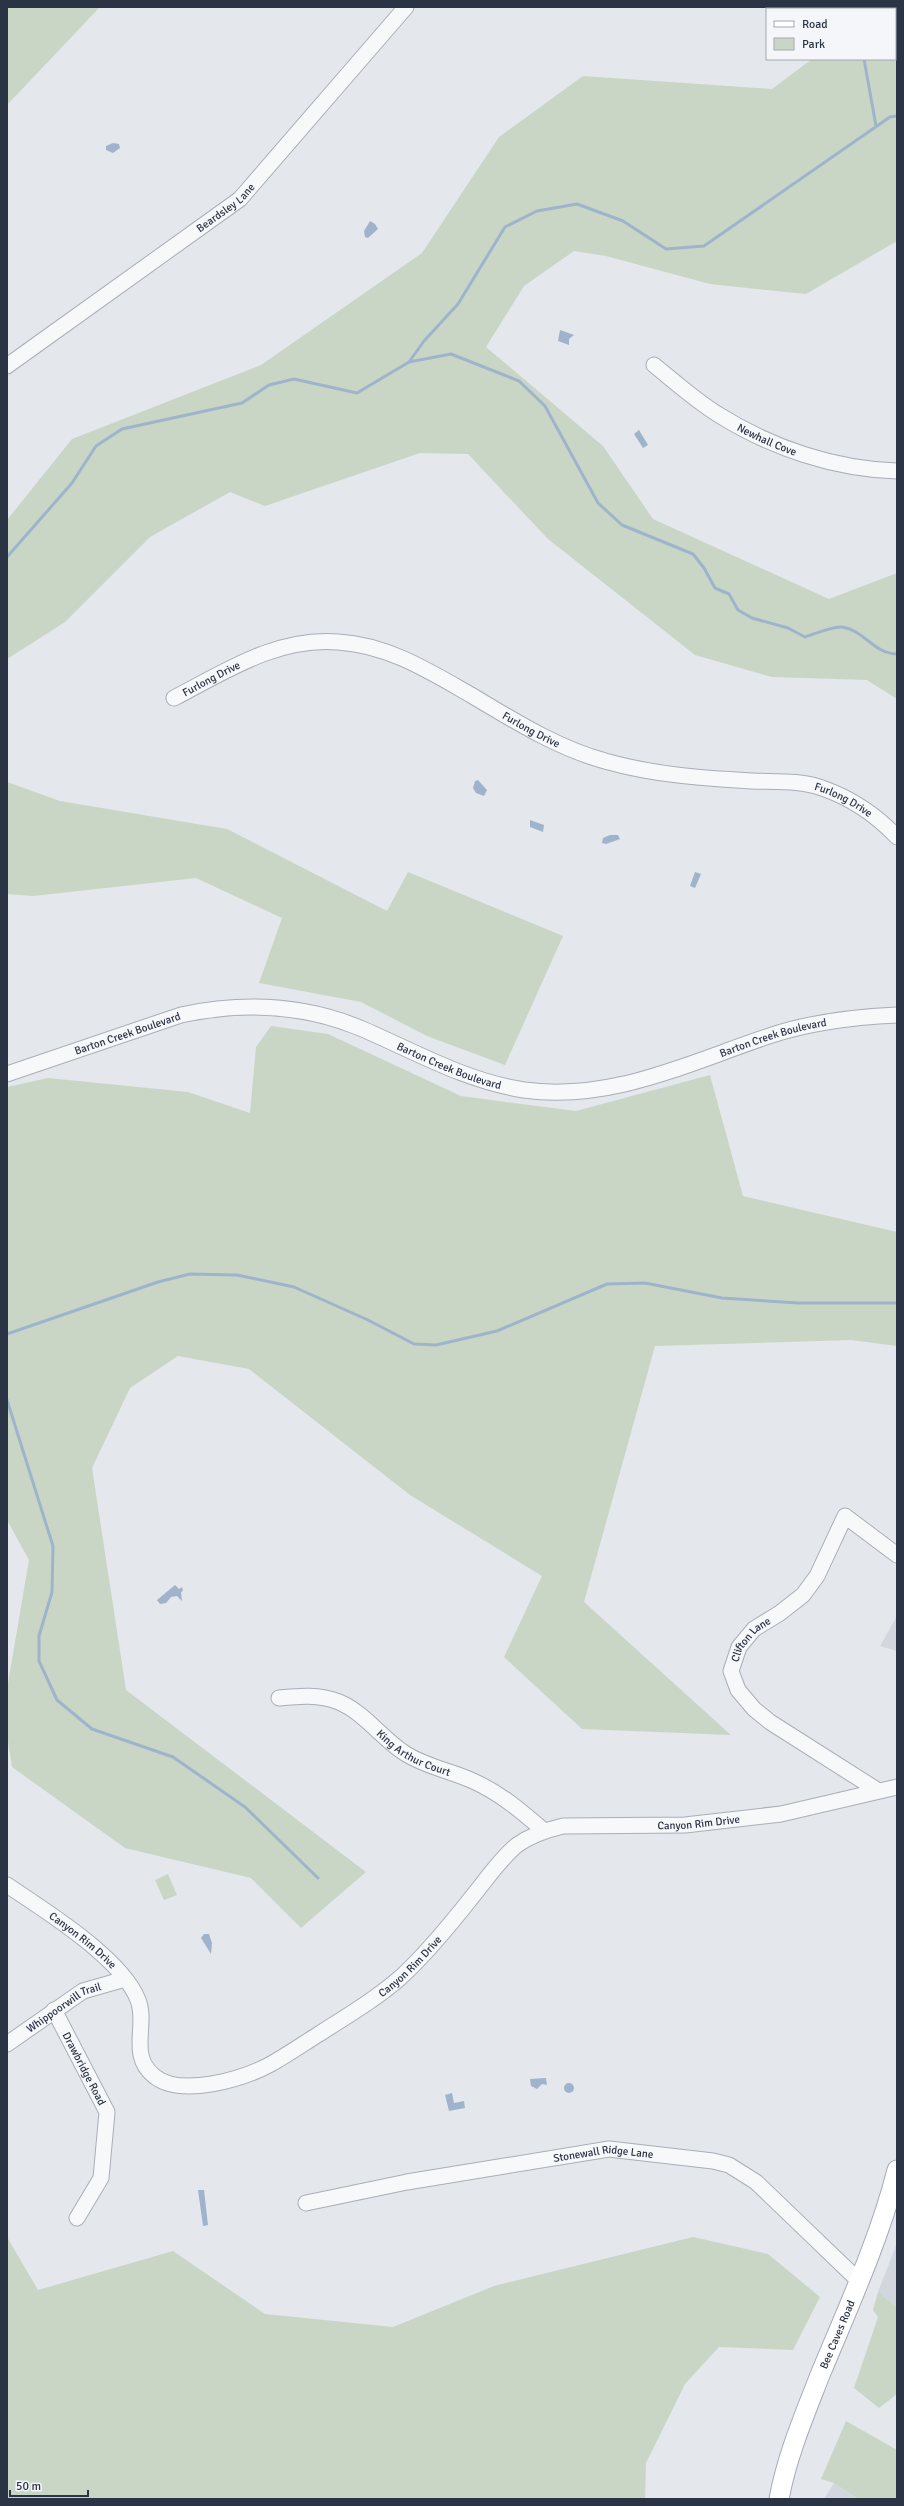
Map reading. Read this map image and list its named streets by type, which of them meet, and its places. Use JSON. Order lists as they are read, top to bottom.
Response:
{
  "streets": {
    "main road": ["Bee Caves Road"],
    "street": [
      "Beardsley Lane",
      "Newhall Cove",
      "Furlong Drive",
      "Barton Creek Boulevard",
      "Clifton Lane",
      "King Arthur Court",
      "Canyon Rim Drive",
      "Whippoorwill Trail",
      "Drawbridge Road",
      "Stonewall Ridge Lane"
    ]
  },
  "crossings": [
    ["Clifton Lane", "Canyon Rim Drive"],
    ["King Arthur Court", "Canyon Rim Drive"],
    ["Canyon Rim Drive", "Whippoorwill Trail"],
    ["Whippoorwill Trail", "Drawbridge Road"],
    ["Stonewall Ridge Lane", "Bee Caves Road"]
  ],
  "legend": ["Road", "Park"],
  "scale_bar": "50 m"
}
